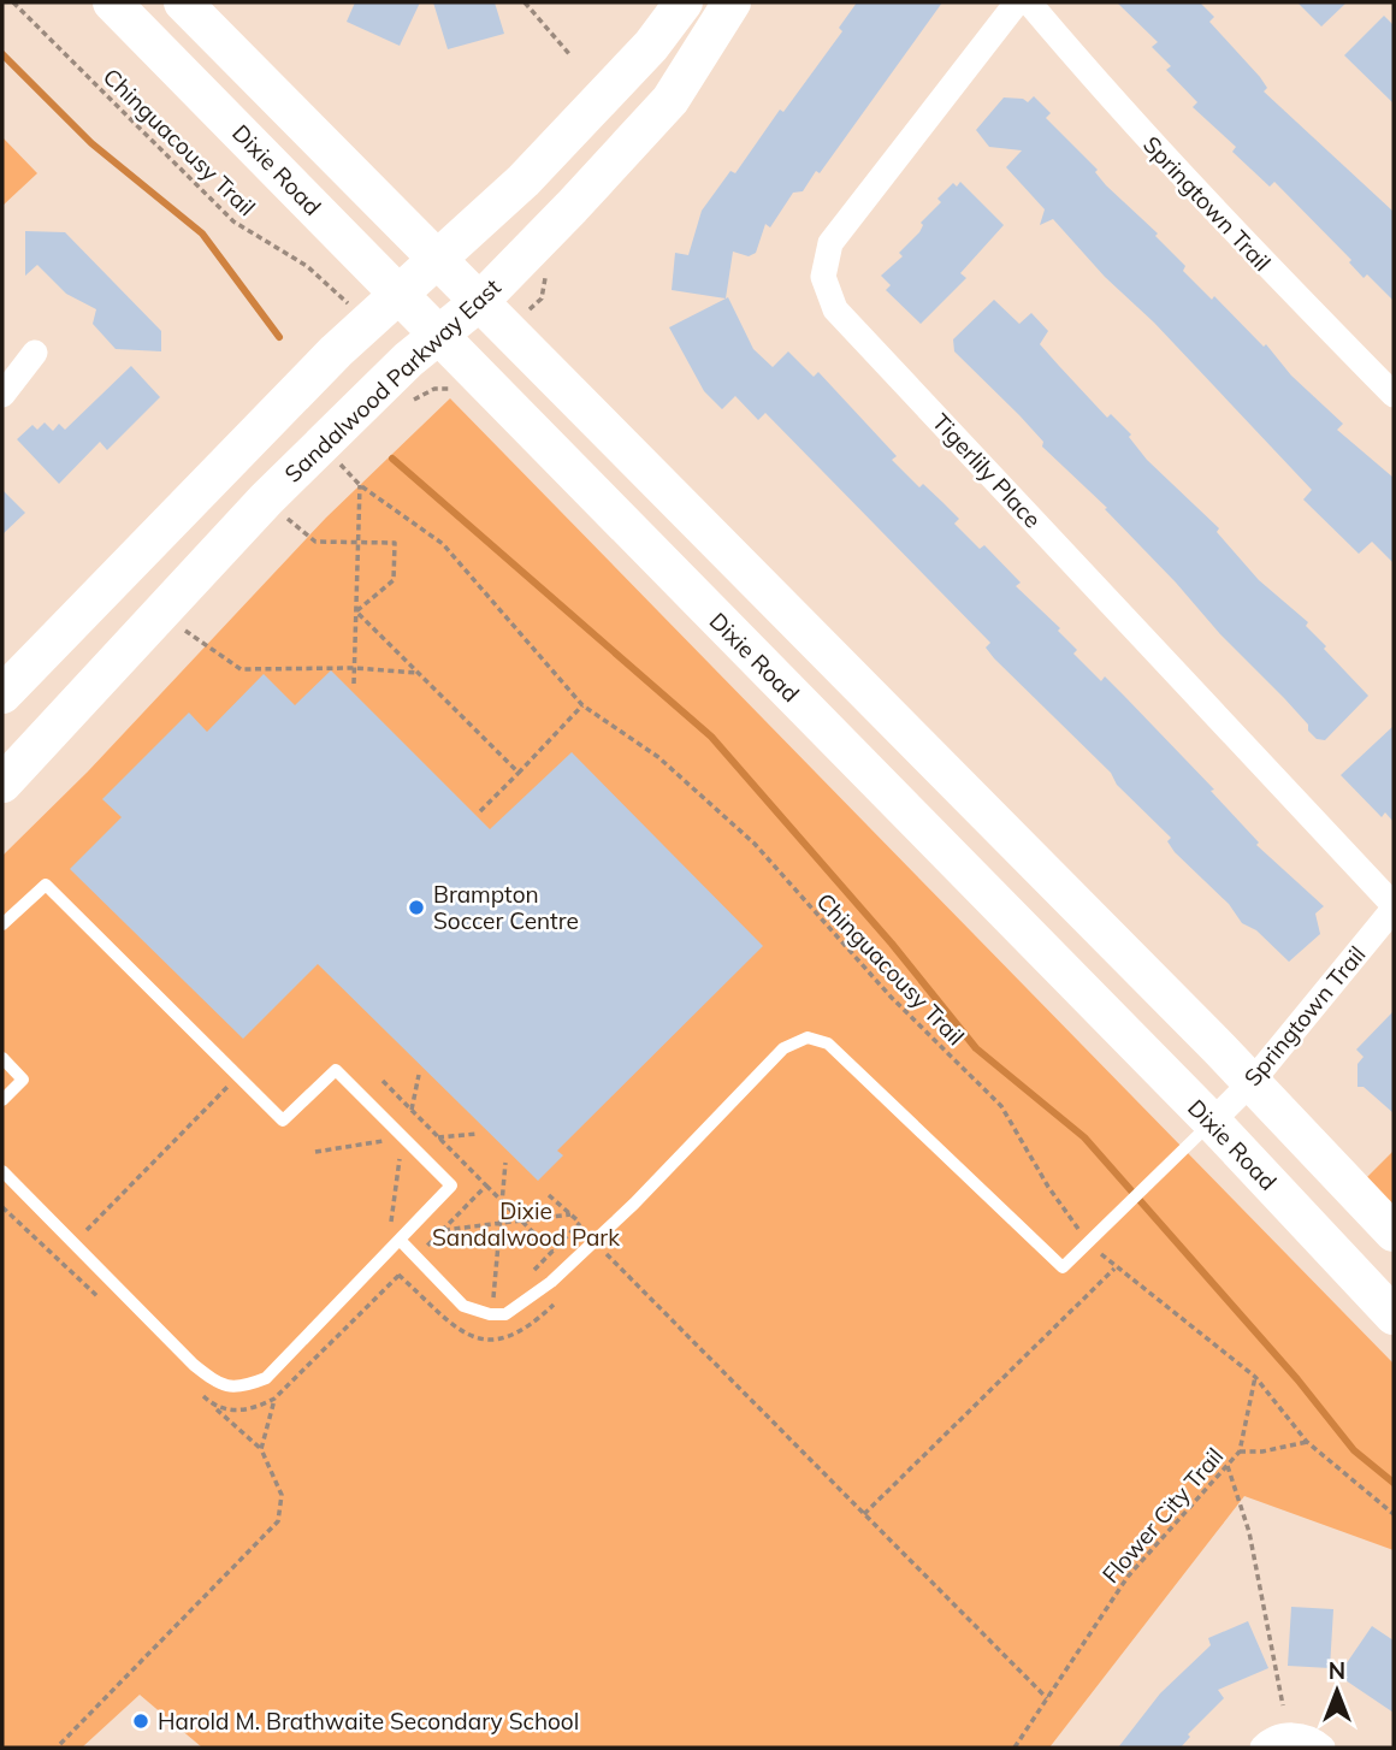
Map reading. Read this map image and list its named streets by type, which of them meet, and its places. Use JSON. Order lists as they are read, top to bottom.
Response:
{
  "streets": {
    "main road": ["Dixie Road", "Sandalwood Parkway East"],
    "street": ["Springtown Trail", "Tigerlily Place"],
    "path": ["Chinguacousy Trail", "Flower City Trail"]
  },
  "crossings": [
    ["Chinguacousy Trail", "Flower City Trail"],
    ["Dixie Road", "Springtown Trail"],
    ["Dixie Road", "Sandalwood Parkway East"],
    ["Springtown Trail", "Tigerlily Place"]
  ],
  "parks": ["Dixie Sandalwood Park"],
  "places": ["Brampton Soccer Centre", "Harold M. Brathwaite Secondary School"],
  "north": "top"
}
